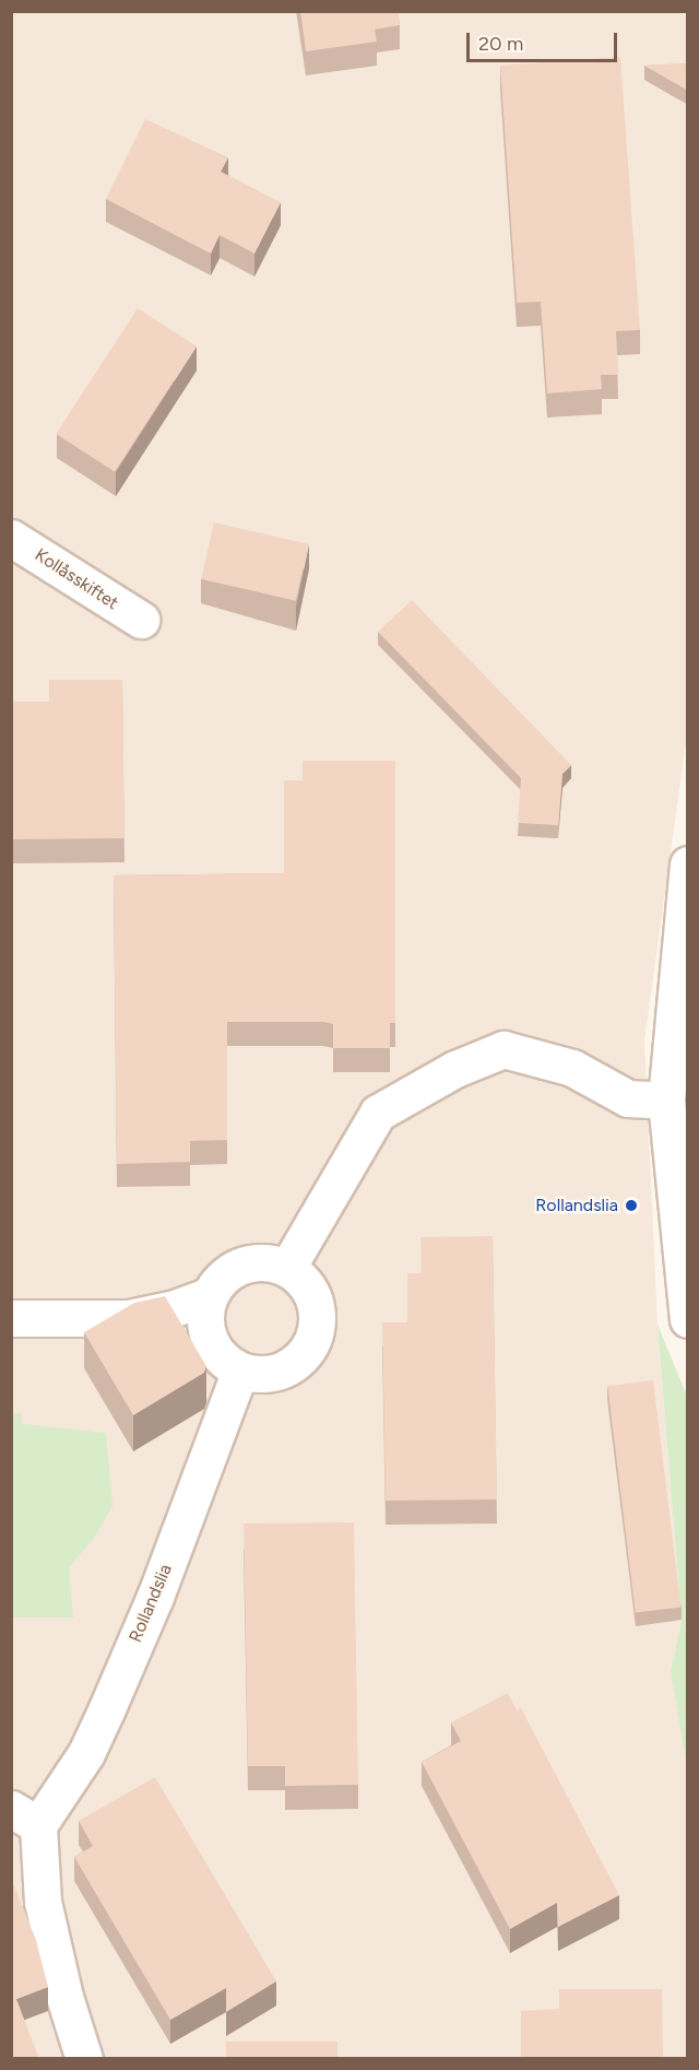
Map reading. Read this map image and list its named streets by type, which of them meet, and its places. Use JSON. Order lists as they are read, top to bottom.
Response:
{
  "streets": {
    "street": ["Kollåsskiftet", "Rollandslia"]
  },
  "places": ["Rollandslia"],
  "scale_bar": "20 m"
}
